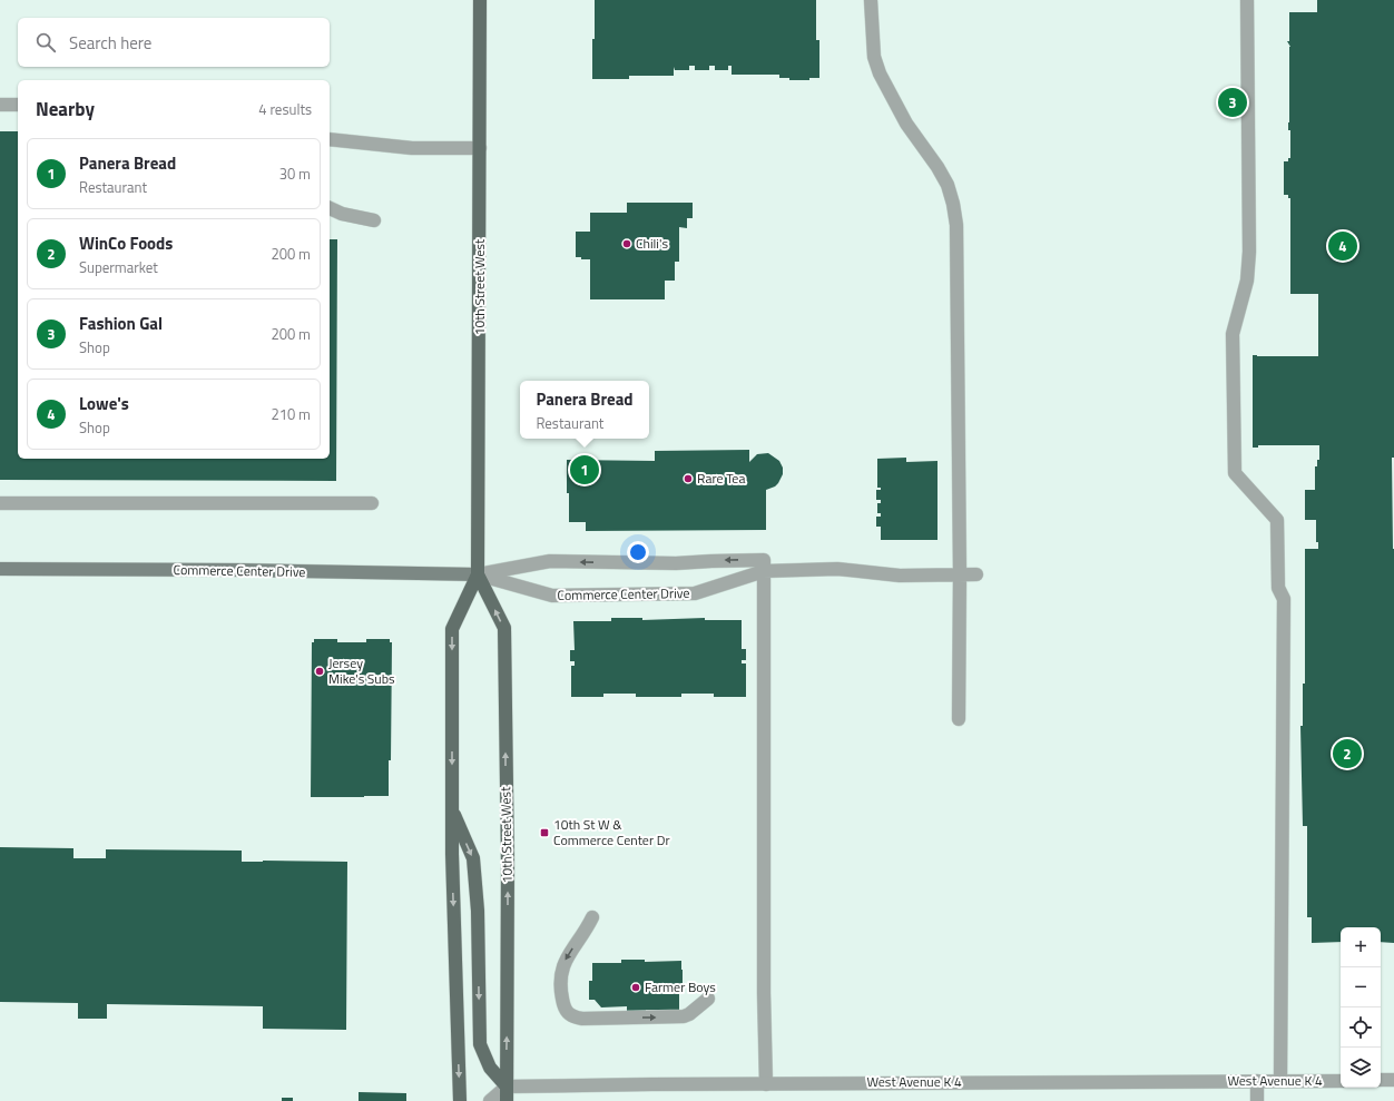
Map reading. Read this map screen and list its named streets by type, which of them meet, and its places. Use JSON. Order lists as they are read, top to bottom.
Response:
{
  "streets": {
    "main road": ["10th Street West"],
    "street": ["Commerce Center Drive", "West Avenue K 4"]
  },
  "crossings": [
    ["10th Street West", "Commerce Center Drive"],
    ["10th Street West", "West Avenue K 4"]
  ],
  "places": {
    "other": [
      "Chili's",
      "Rare Tea",
      "Jersey Mike's Subs",
      "Farmer Boys"
    ],
    "transit": ["10th St W & Commerce Center Dr"]
  },
  "page": {
    "search": "Search here",
    "heading": ["Nearby", "4 results"],
    "pins": [
      "3",
      "4",
      "1",
      "2"
    ],
    "list": [
      {
        "mark": "1",
        "name": "Panera Bread",
        "note": "Restaurant",
        "value": "30 m"
      },
      {
        "mark": "2",
        "name": "WinCo Foods",
        "note": "Supermarket",
        "value": "200 m"
      },
      {
        "mark": "3",
        "name": "Fashion Gal",
        "note": "Shop",
        "value": "200 m"
      },
      {
        "mark": "4",
        "name": "Lowe's",
        "note": "Shop",
        "value": "210 m"
      }
    ],
    "popup": ["Panera Bread", "Restaurant"],
    "map_buttons": ["+", "−"]
  }
}
